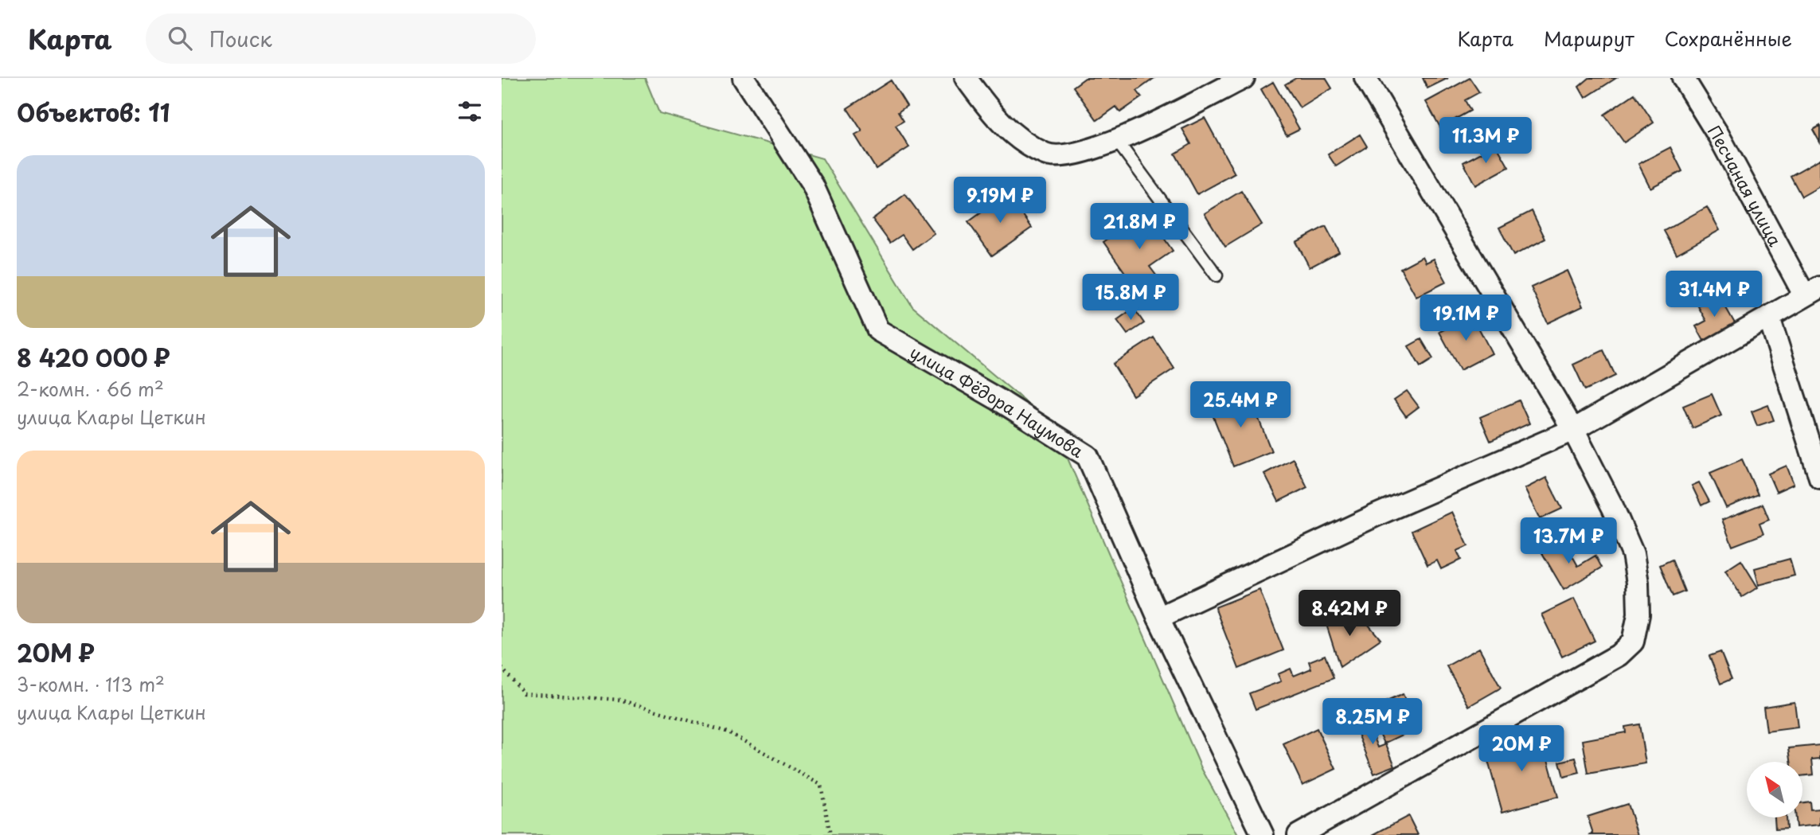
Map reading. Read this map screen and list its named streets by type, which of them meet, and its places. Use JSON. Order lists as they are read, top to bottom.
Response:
{
  "streets": {
    "street": ["Песчаная улица", "улица Фёдора Наумова"]
  },
  "north": "top left",
  "page": {
    "header": "Карта",
    "search": "Поиск",
    "nav": ["Карта", "Маршрут", "Сохранённые"],
    "heading": "Объектов: 11",
    "price": [
      "11.3M ₽",
      "9.19M ₽",
      "21.8M ₽",
      "31.4M ₽",
      "15.8M ₽",
      "19.1M ₽",
      "25.4M ₽",
      "13.7M ₽",
      "8.42M ₽",
      "8.25M ₽",
      "20M ₽"
    ],
    "list": [
      {
        "name": "8 420 000 ₽",
        "note": "2-комн. · 66 m² · улица Клары Цеткин"
      },
      {
        "name": "20M ₽",
        "note": "3-комн. · 113 m² · улица Клары Цеткин"
      }
    ]
  }
}
